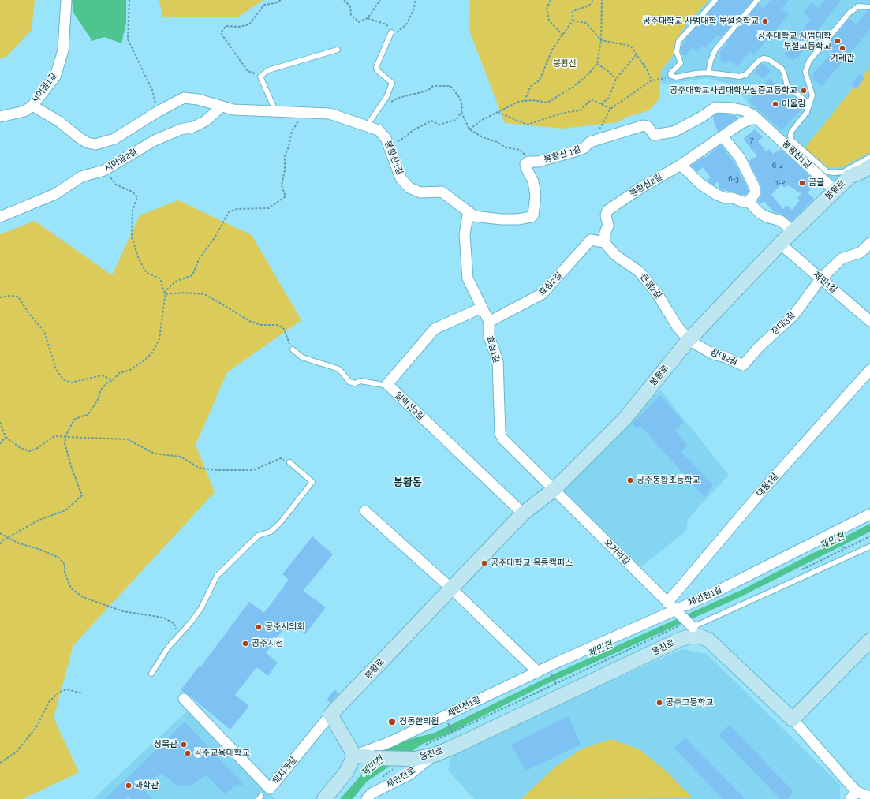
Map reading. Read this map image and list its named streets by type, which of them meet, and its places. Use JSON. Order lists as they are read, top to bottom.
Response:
{
  "streets": {
    "main road": ["봉황로", "웅진로"],
    "street": [
      "시어골1길",
      "봉황산 1길",
      "봉황산1길",
      "시어골2길",
      "봉황산2길",
      "제민1길",
      "효심2길",
      "큰샘2길",
      "장대3길",
      "효심1길",
      "장대2길",
      "일락산2길",
      "대통1길",
      "오거리길",
      "제민천1길",
      "해지개길",
      "제민천로"
    ]
  },
  "crossings": [
    ["봉황산 1길", "봉황산1길"],
    ["봉황산 1길", "봉황산2길"],
    ["봉황산 1길", "효심1길"],
    ["봉황산1길", "봉황산2길"],
    ["봉황산1길", "봉황로"],
    ["봉황산1길", "효심1길"],
    ["봉황산2길", "효심2길"],
    ["봉황산2길", "큰샘2길"],
    ["봉황로", "제민1길"],
    ["봉황로", "큰샘2길"],
    ["봉황로", "효심1길"],
    ["봉황로", "장대2길"],
    ["봉황로", "일락산2길"],
    ["봉황로", "오거리길"],
    ["봉황로", "해지개길"],
    ["제민1길", "장대3길"],
    ["효심2길", "큰샘2길"],
    ["효심2길", "효심1길"],
    ["큰샘2길", "장대2길"],
    ["장대3길", "장대2길"],
    ["효심1길", "일락산2길"],
    ["효심1길", "오거리길"],
    ["대통1길", "오거리길"],
    ["오거리길", "제민천1길"],
    ["오거리길", "웅진로"],
    ["제민천1길", "웅진로"],
    ["웅진로", "제민천로"]
  ],
  "districts": ["봉황동"],
  "water": ["제민천"],
  "parks": ["봉황산"],
  "places": [
    "공주대학교 사범대학 부설중학교",
    "공주대학교 사범대학 부설고등학교",
    "겨레관",
    "공주대학교사범대학부설중고등학교",
    "어울림",
    "곰골",
    "공주봉황초등학교",
    "공주대학교 옥룡캠퍼스",
    "공주시의회",
    "공주시청",
    "공주고등학교",
    "경동한의원",
    "청목관",
    "공주교육대학교",
    "과학관"
  ],
  "house_numbers": [
    "7",
    "6-4",
    "6-3",
    "1-2"
  ]
}
